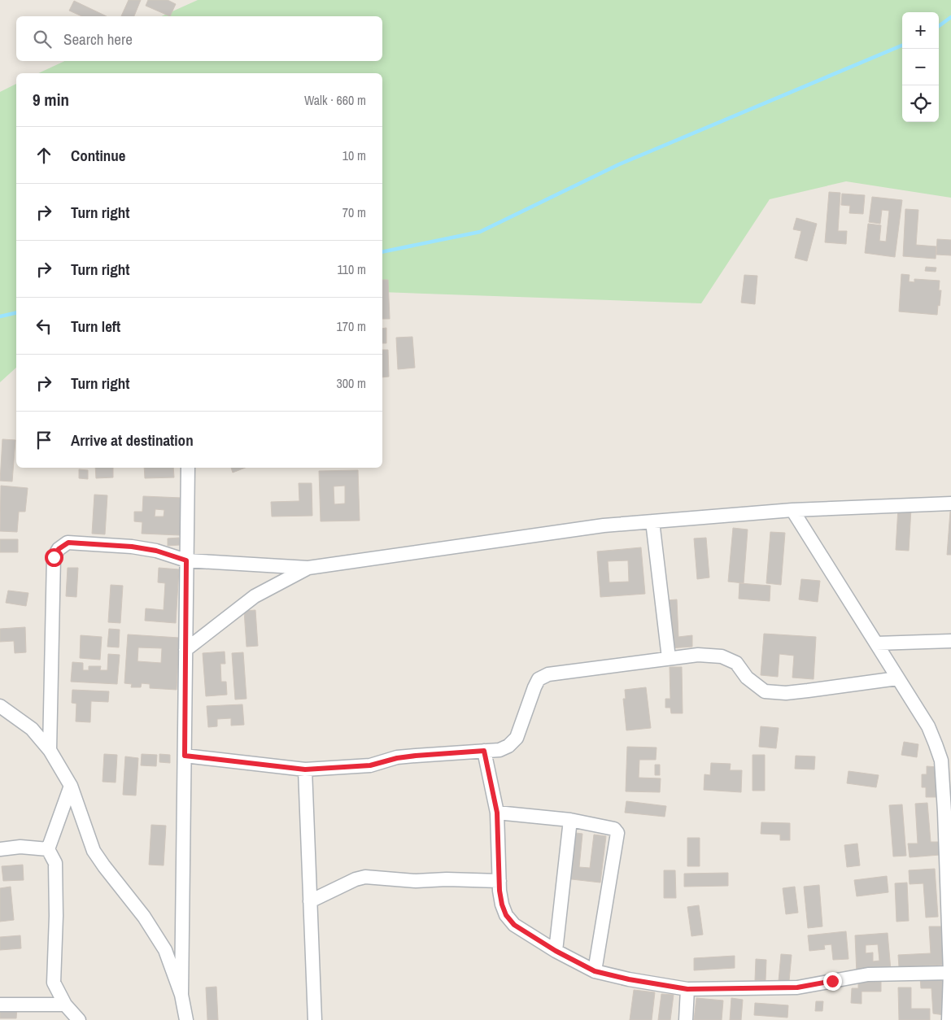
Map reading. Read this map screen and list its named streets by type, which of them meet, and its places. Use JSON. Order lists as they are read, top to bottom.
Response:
{
  "page": {
    "map_buttons": ["+", "−"],
    "search": "Search here",
    "heading": ["9 min", "Walk · 660 m"],
    "list": [
      ["Continue", "10 m"],
      ["Turn right", "70 m"],
      ["Turn right", "110 m"],
      ["Turn left", "170 m"],
      ["Turn right", "300 m"],
      "Arrive at destination"
    ]
  }
}
